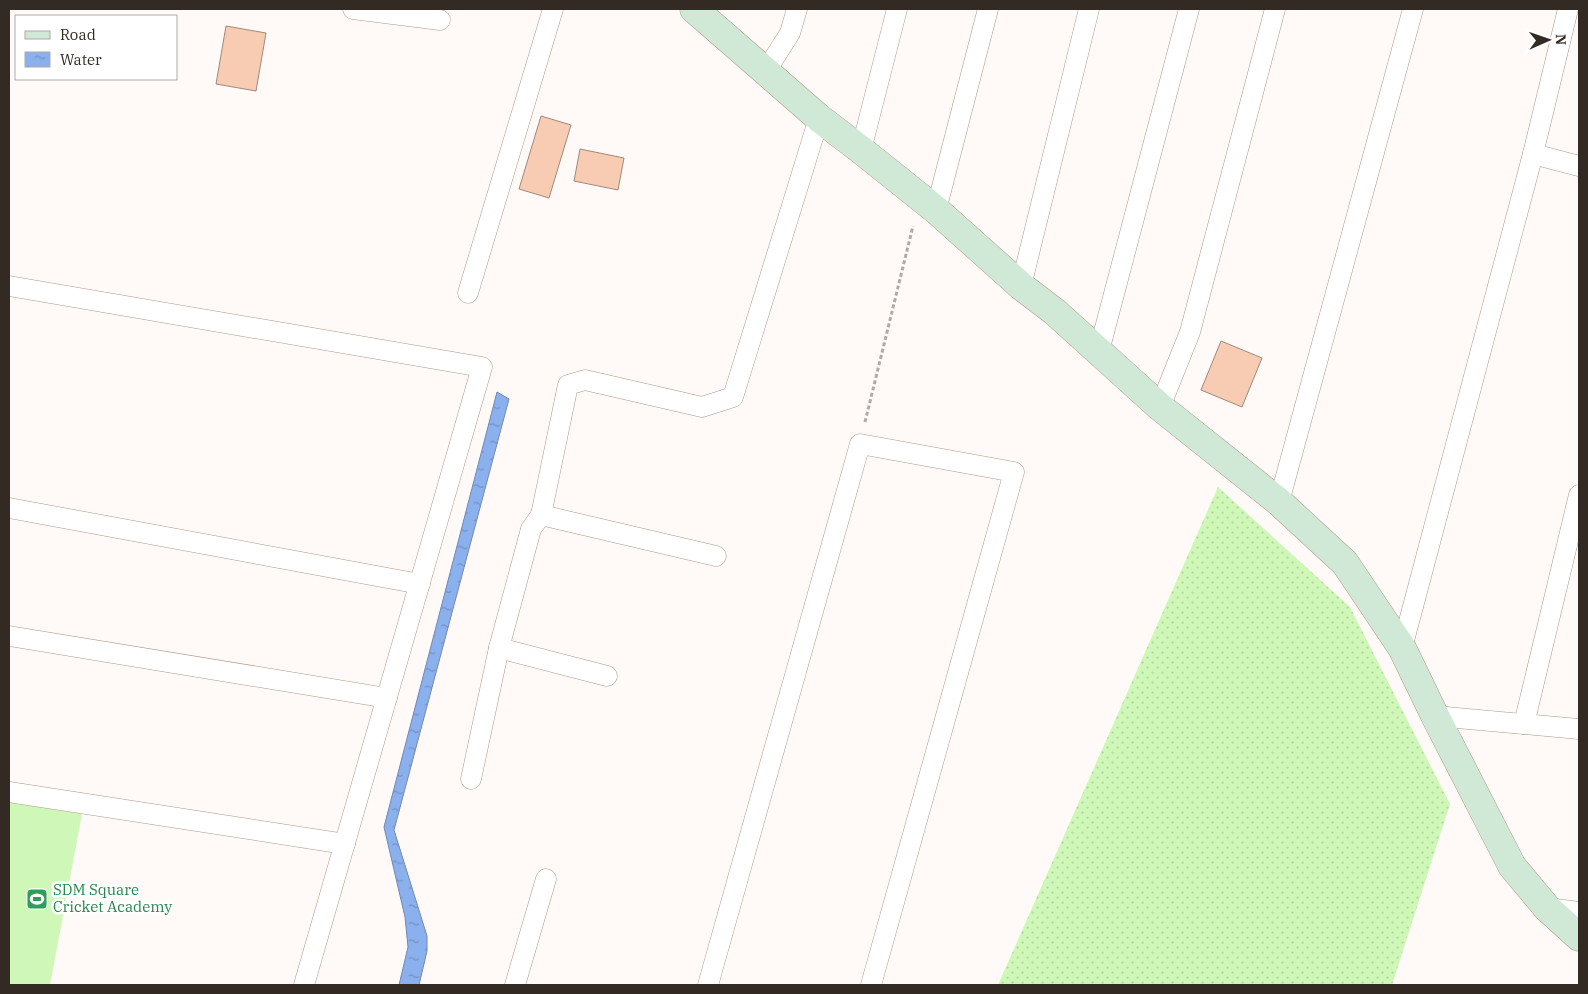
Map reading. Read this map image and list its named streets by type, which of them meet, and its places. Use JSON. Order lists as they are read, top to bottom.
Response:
{
  "places": {
    "sports": ["SDM Square Cricket Academy"]
  },
  "legend": ["Road", "Water"],
  "north": "right"
}
